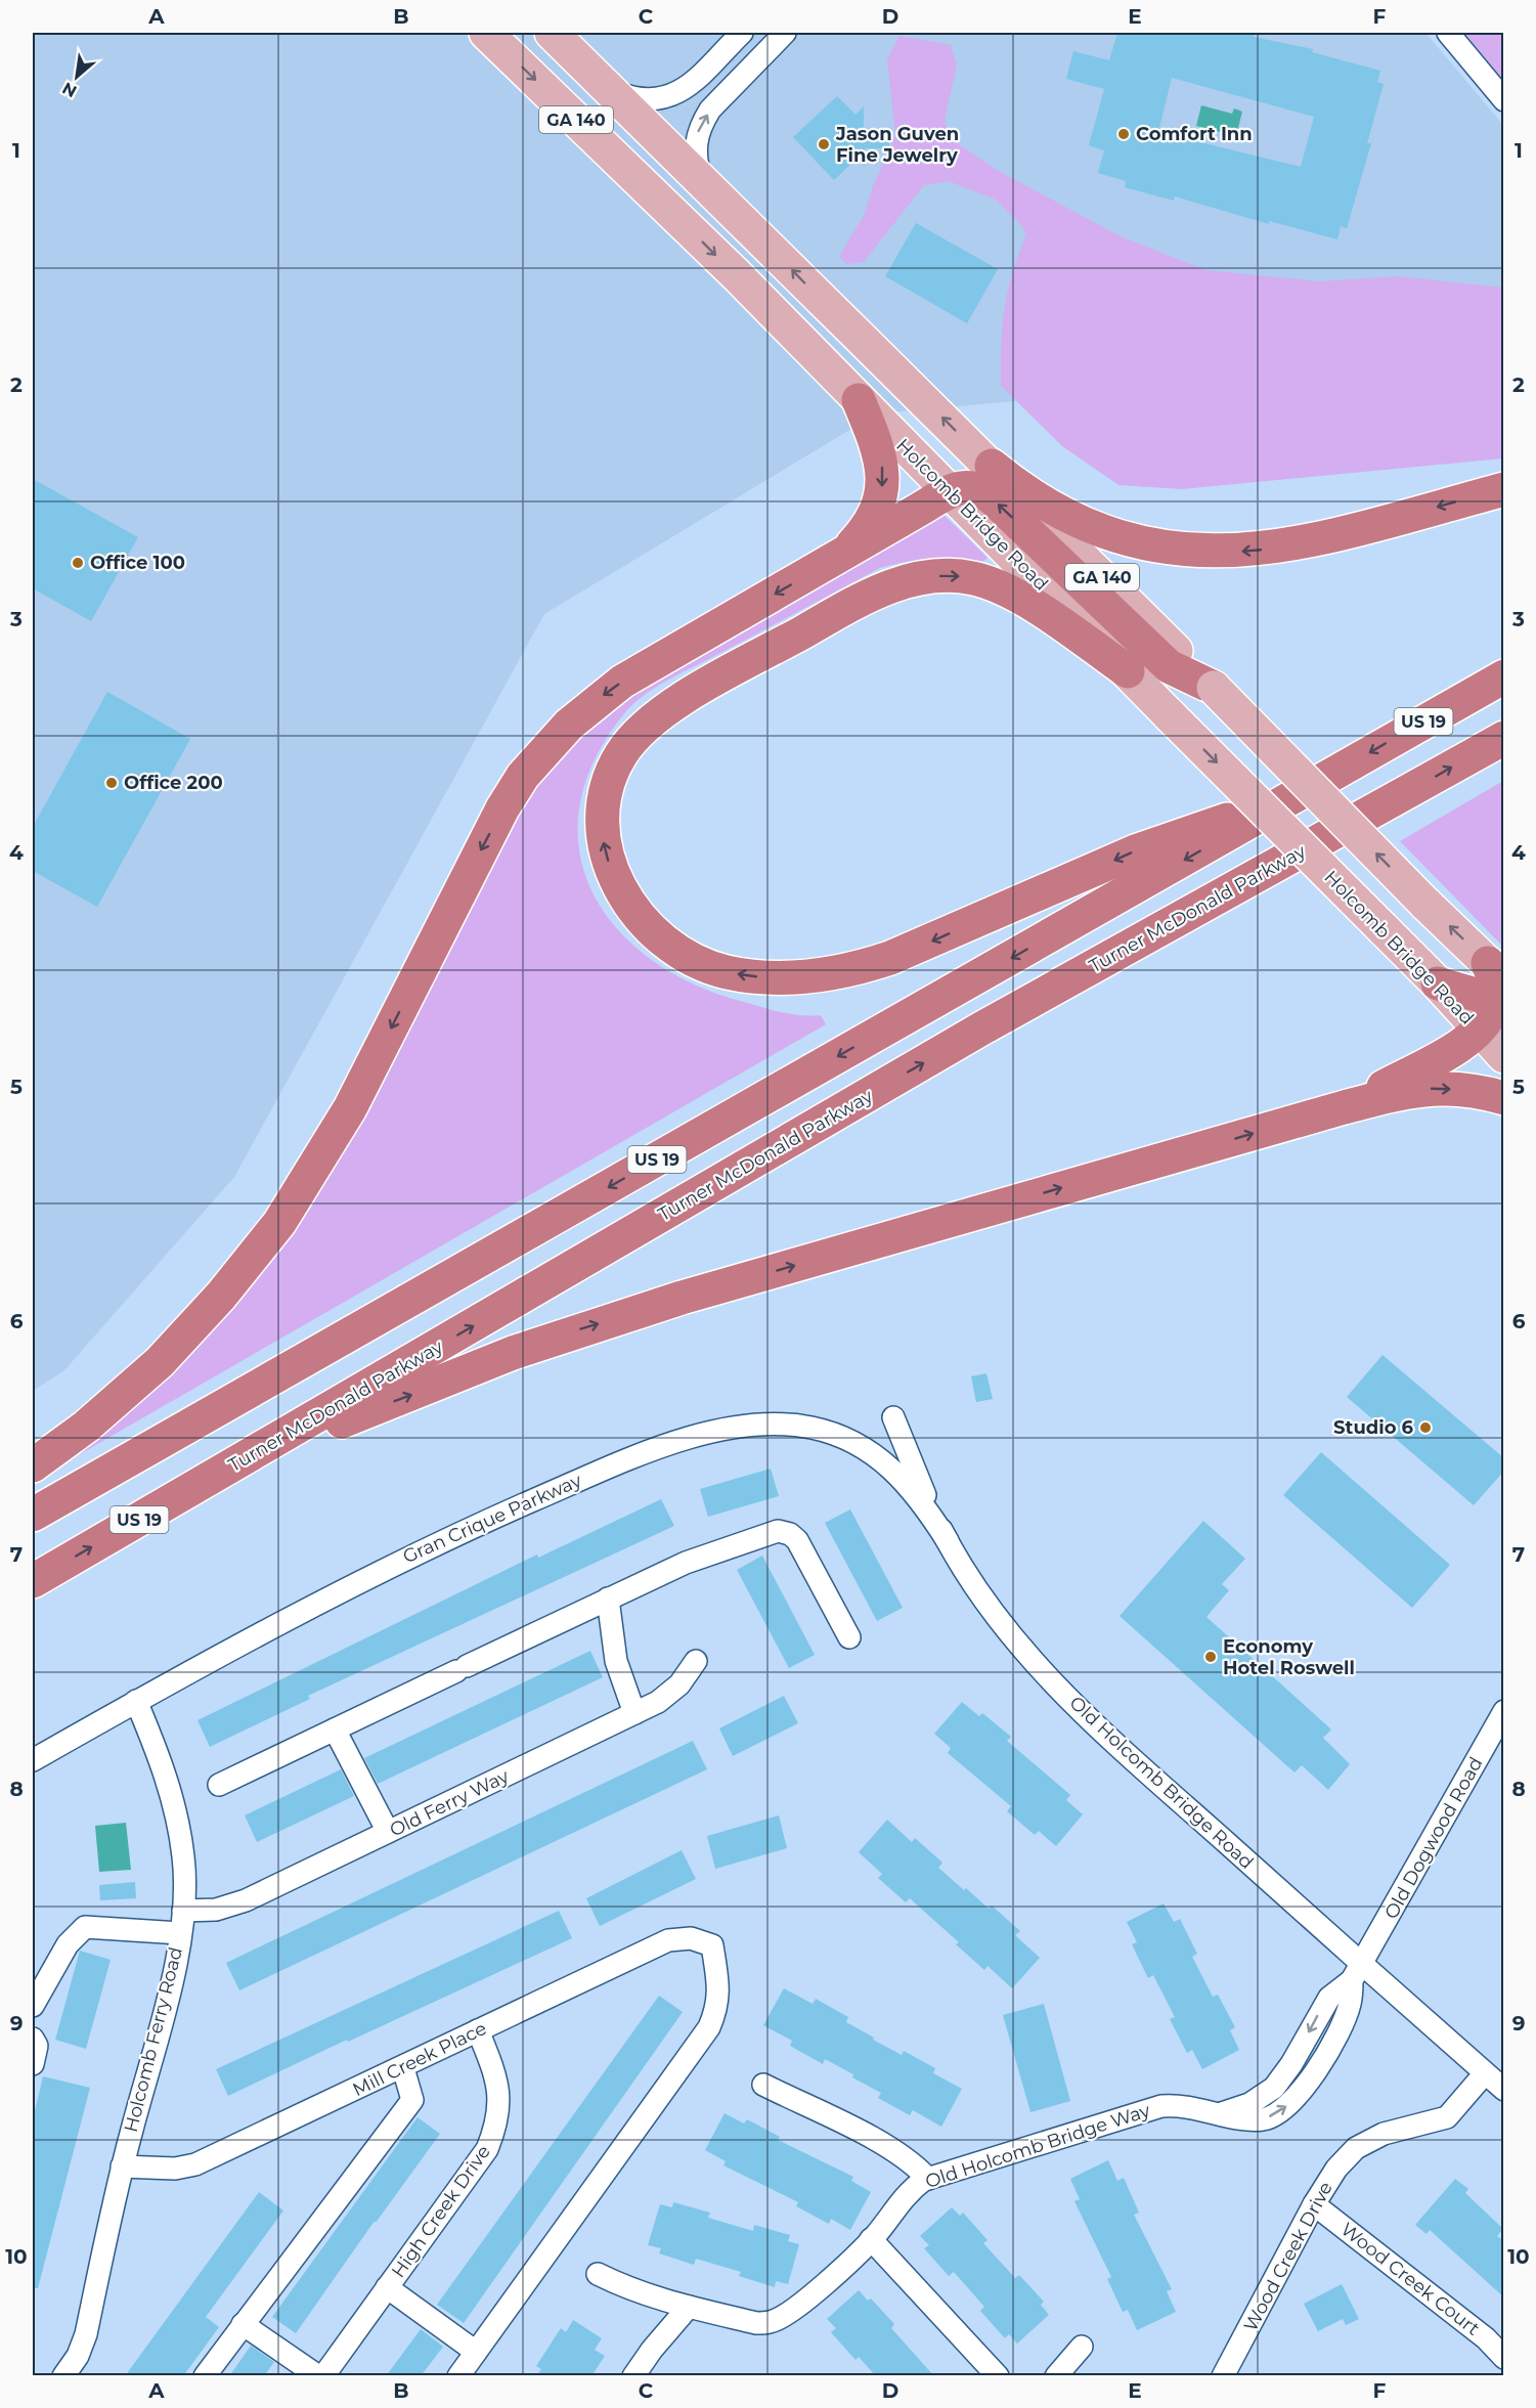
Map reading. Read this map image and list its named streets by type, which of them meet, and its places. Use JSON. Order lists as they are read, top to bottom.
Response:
{
  "streets": {
    "highway": ["US 19", "Turner McDonald Parkway"],
    "main road": ["GA 140", "Holcomb Bridge Road"],
    "street": [
      "Gran Crique Parkway",
      "Old Holcomb Bridge Road",
      "Old Ferry Way",
      "Old Dogwood Road",
      "Holcomb Ferry Road",
      "Mill Creek Place",
      "Old Holcomb Bridge Way",
      "High Creek Drive",
      "Wood Creek Drive",
      "Wood Creek Court"
    ]
  },
  "crossings": [
    ["Gran Crique Parkway", "Old Holcomb Bridge Road"],
    ["Gran Crique Parkway", "Holcomb Ferry Road"],
    ["Old Holcomb Bridge Road", "Old Dogwood Road"],
    ["Old Holcomb Bridge Road", "Old Holcomb Bridge Way"],
    ["Old Holcomb Bridge Road", "Wood Creek Drive"],
    ["Old Ferry Way", "Holcomb Ferry Road"],
    ["Old Dogwood Road", "Old Holcomb Bridge Way"],
    ["Holcomb Ferry Road", "Mill Creek Place"],
    ["Mill Creek Place", "High Creek Drive"],
    ["Wood Creek Drive", "Wood Creek Court"]
  ],
  "places": [
    "Comfort Inn",
    "Jason Guven Fine Jewelry",
    "Office 100",
    "Office 200",
    "Studio 6",
    "Economy Hotel Roswell"
  ],
  "north": "bottom left",
  "grid": {
    "columns": [
      "A",
      "B",
      "C",
      "D",
      "E",
      "F"
    ],
    "rows": [
      "1",
      "2",
      "3",
      "4",
      "5",
      "6",
      "7",
      "8",
      "9",
      "10"
    ]
  }
}
